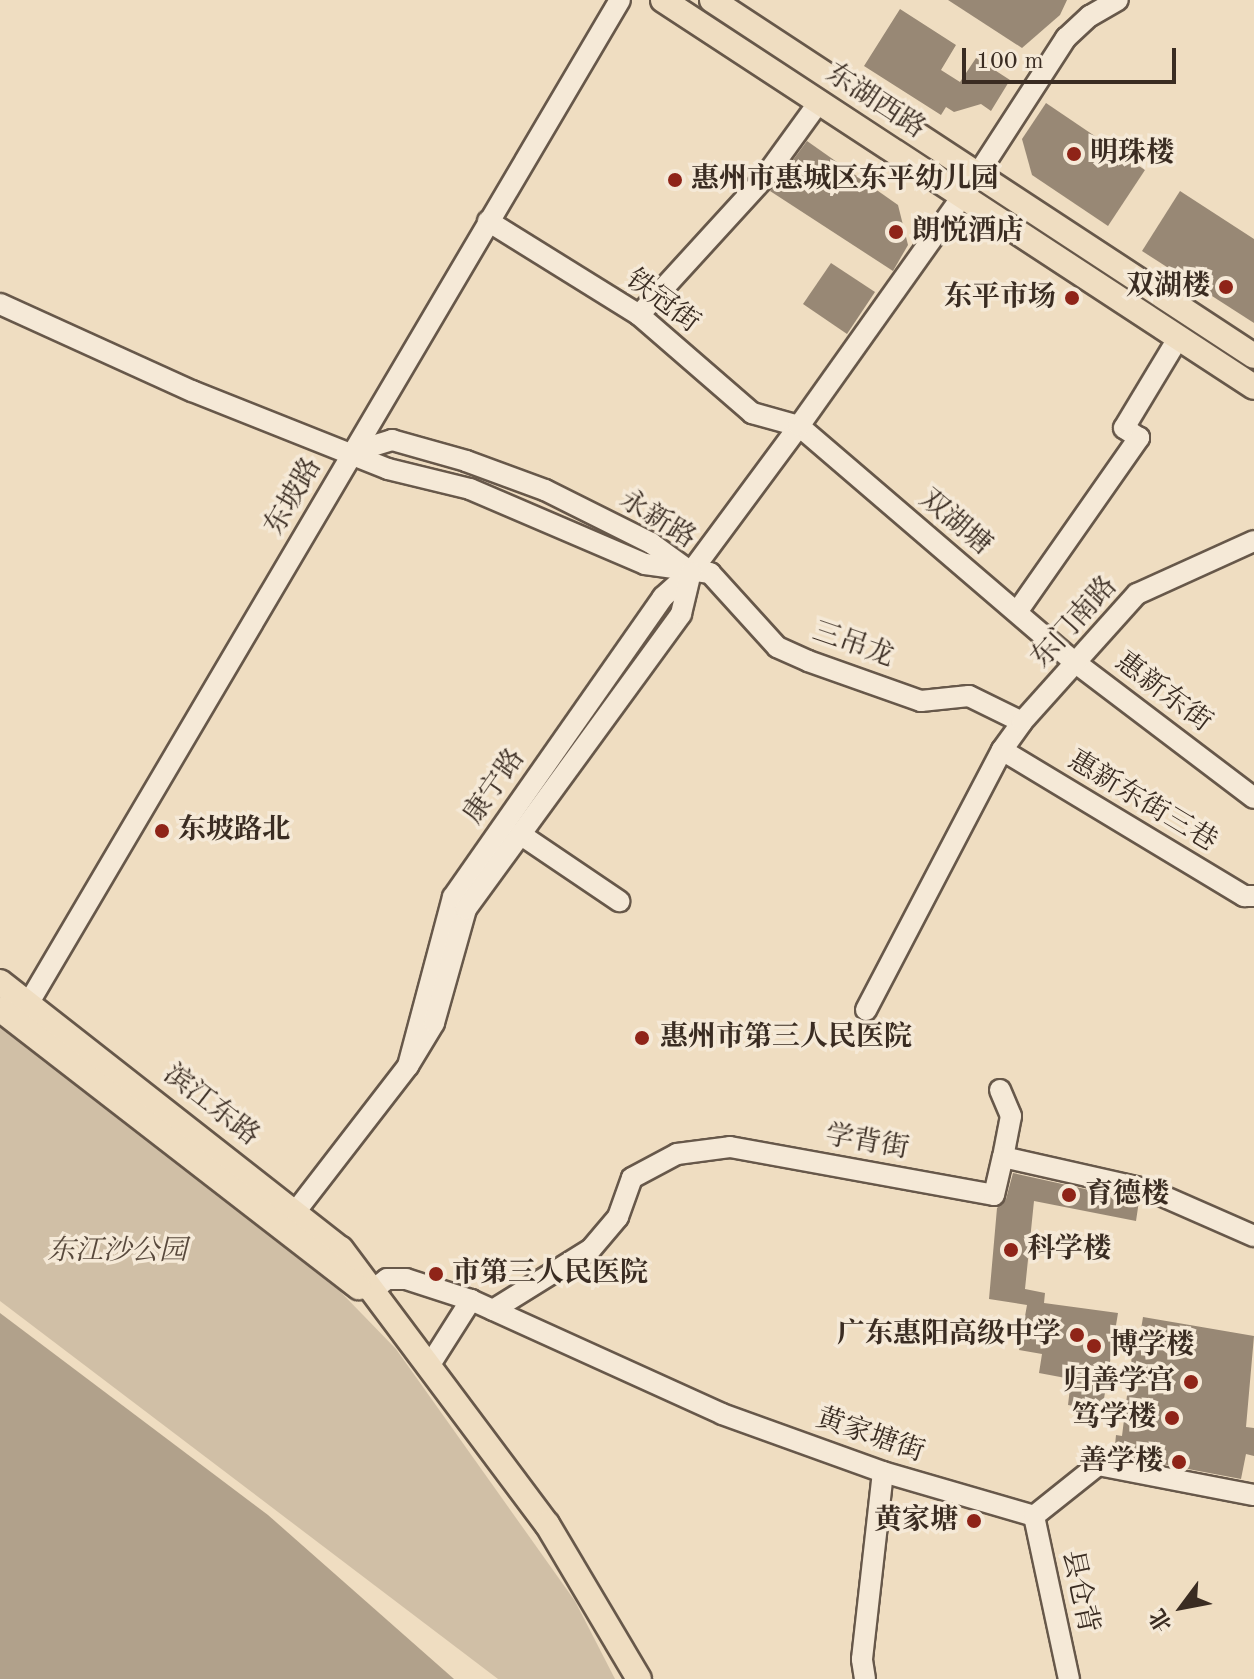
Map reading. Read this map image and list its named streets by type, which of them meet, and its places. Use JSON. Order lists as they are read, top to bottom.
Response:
{
  "streets": {
    "main road": ["东湖西路", "滨江东路"],
    "street": [
      "铁冠街",
      "东坡路",
      "永新路",
      "双湖塘",
      "东门南路",
      "三吊龙",
      "惠新东街",
      "康宁路",
      "惠新东街三巷",
      "学背街",
      "黄家塘街",
      "县仓背"
    ]
  },
  "crossings": [
    ["东湖西路", "康宁路"],
    ["铁冠街", "东坡路"],
    ["铁冠街", "双湖塘"],
    ["铁冠街", "康宁路"],
    ["东坡路", "永新路"],
    ["东坡路", "滨江东路"],
    ["永新路", "三吊龙"],
    ["永新路", "康宁路"],
    ["双湖塘", "东门南路"],
    ["双湖塘", "惠新东街"],
    ["双湖塘", "康宁路"],
    ["东门南路", "三吊龙"],
    ["东门南路", "惠新东街"],
    ["东门南路", "惠新东街三巷"],
    ["三吊龙", "康宁路"],
    ["康宁路", "滨江东路"],
    ["滨江东路", "黄家塘街"],
    ["学背街", "黄家塘街"],
    ["黄家塘街", "县仓背"]
  ],
  "parks": ["东江沙公园"],
  "places": [
    "明珠楼",
    "惠州市惠城区东平幼儿园",
    "朗悦酒店",
    "双湖楼",
    "东平市场",
    "东坡路北",
    "惠州市第三人民医院",
    "育德楼",
    "科学楼",
    "市第三人民医院",
    "广东惠阳高级中学",
    "博学楼",
    "归善学宫",
    "笃学楼",
    "善学楼",
    "黄家塘"
  ],
  "scale_bar": "100 m",
  "north": "bottom left"
}
